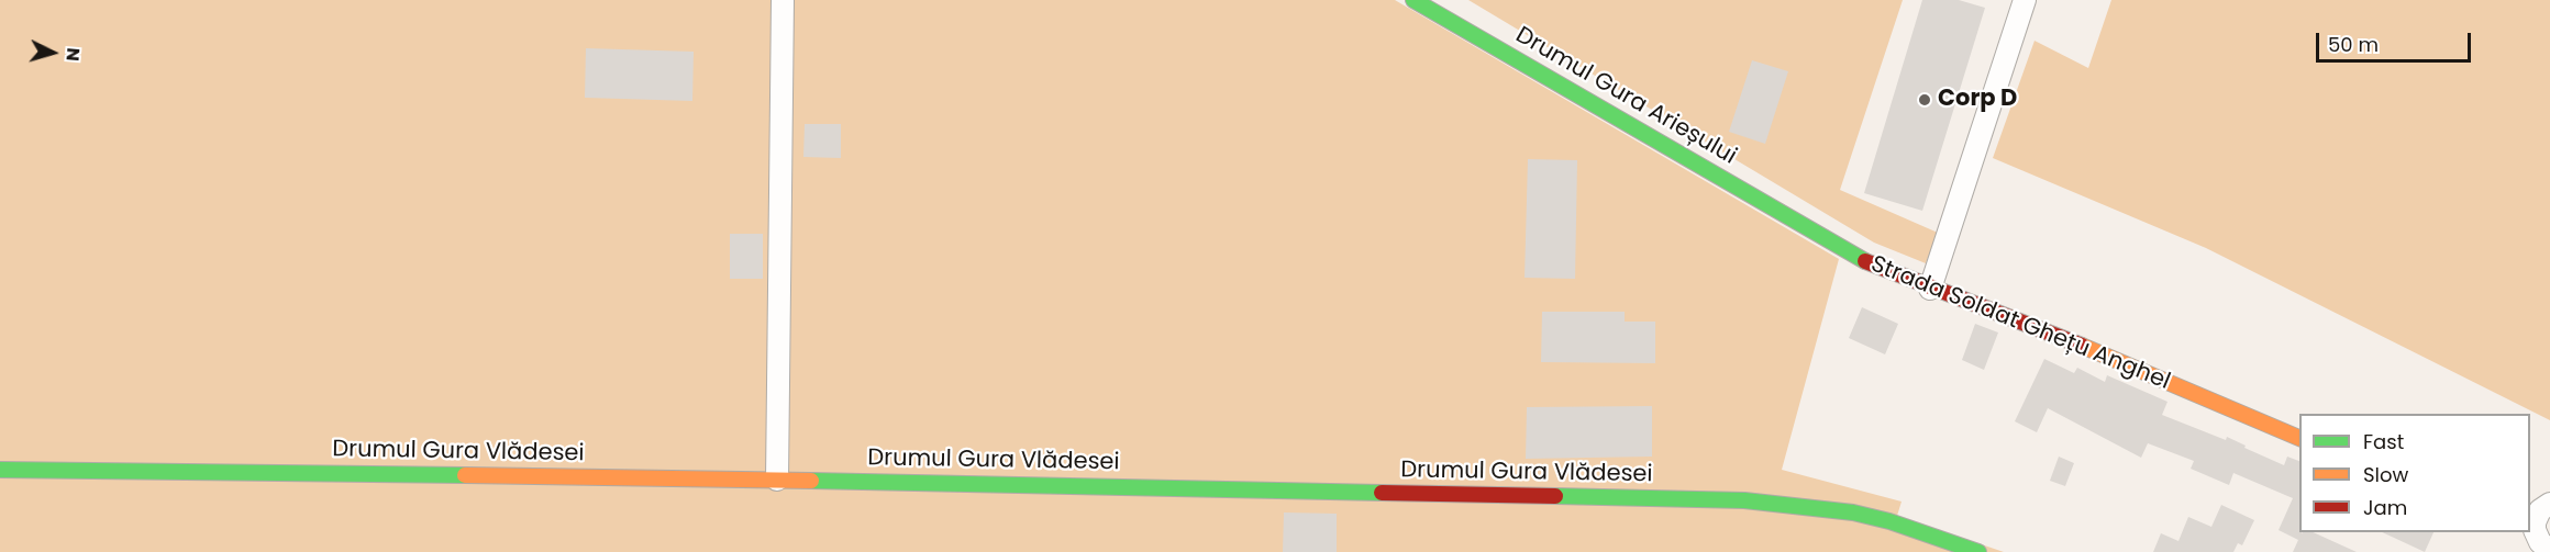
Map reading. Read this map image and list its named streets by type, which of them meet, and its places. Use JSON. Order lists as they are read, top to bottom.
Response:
{
  "streets": {
    "street": ["Drumul Gura Arieșului", "Strada Soldat Ghețu Anghel", "Drumul Gura Vlădesei"]
  },
  "crossings": [
    ["Drumul Gura Arieșului", "Strada Soldat Ghețu Anghel"]
  ],
  "places": ["Corp D"],
  "legend": ["Fast", "Slow", "Jam"],
  "scale_bar": "50 m",
  "north": "right"
}
